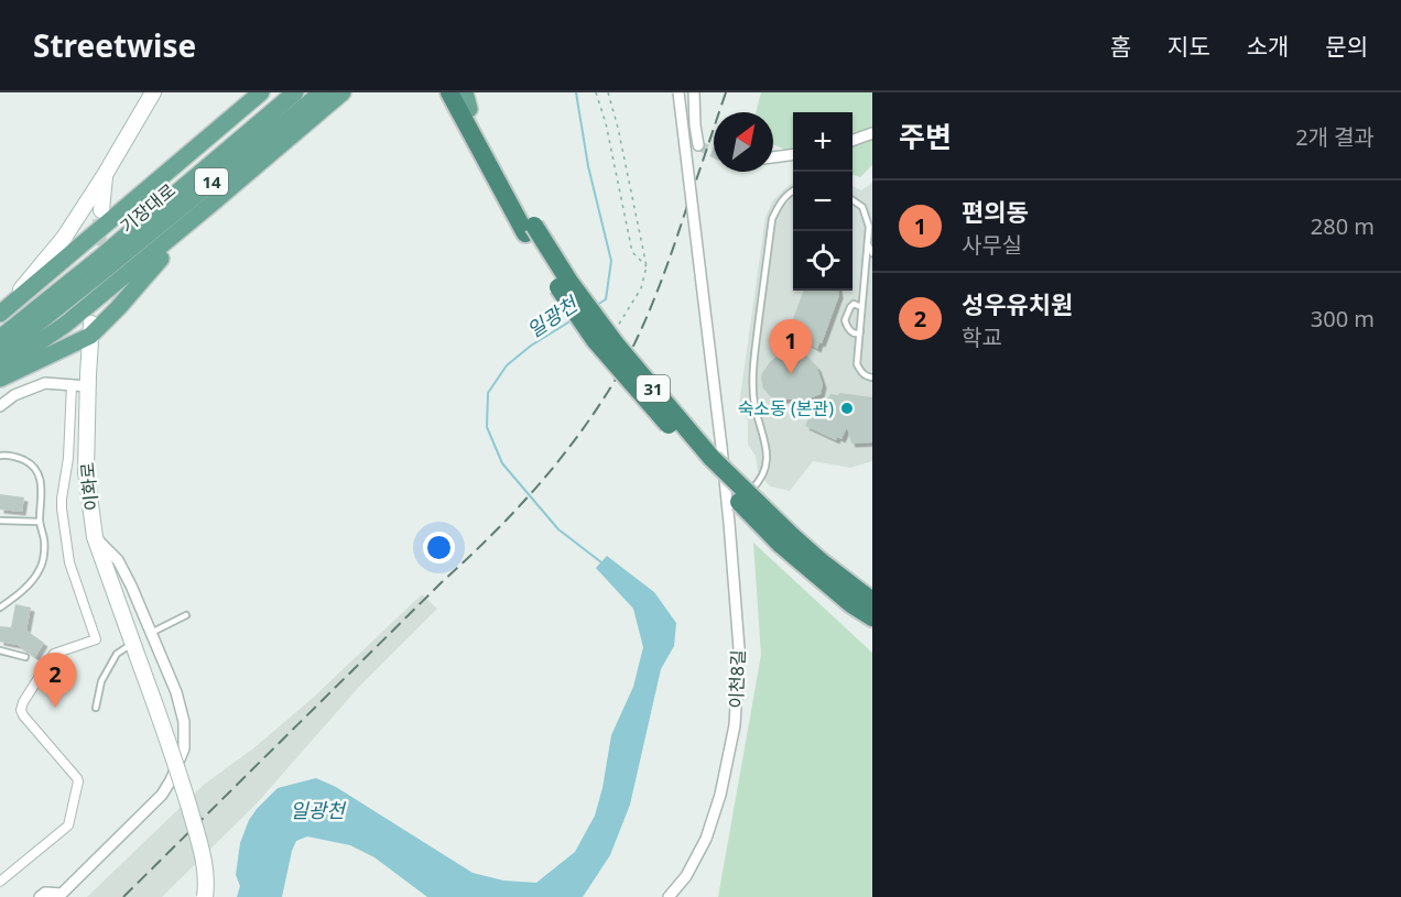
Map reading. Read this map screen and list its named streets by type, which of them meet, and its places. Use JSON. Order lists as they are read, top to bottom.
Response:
{
  "streets": {
    "highway": ["31"],
    "main road": ["14", "기장대로", "이화로"],
    "street": ["이천8길"]
  },
  "water": ["일광천"],
  "places": ["숙소동 (본관)"],
  "north": "top right",
  "page": {
    "header": "Streetwise",
    "nav": [
      "홈",
      "지도",
      "소개",
      "문의"
    ],
    "heading": ["주변", "2개 결과"],
    "map_buttons": ["+", "−"],
    "list": [
      {
        "mark": "1",
        "name": "편의동",
        "note": "사무실",
        "value": "280 m"
      },
      {
        "mark": "2",
        "name": "성우유치원",
        "note": "학교",
        "value": "300 m"
      }
    ],
    "pins": ["1", "2"]
  }
}
